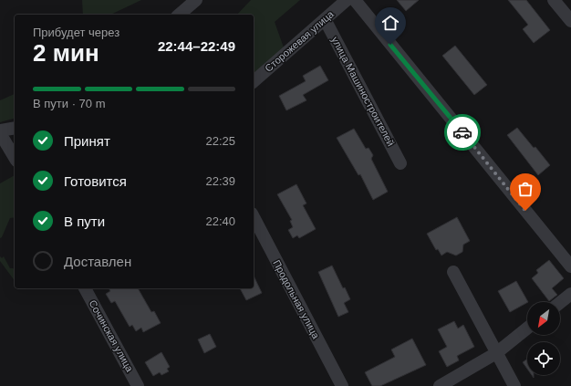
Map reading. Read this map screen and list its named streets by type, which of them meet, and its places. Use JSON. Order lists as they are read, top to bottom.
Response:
{
  "streets": {
    "street": [
      "Сторожевая улица",
      "улица Машиностроителей",
      "Продольная улица",
      "Сочинская улица"
    ]
  },
  "crossings": [
    ["Сторожевая улица", "улица Машиностроителей"]
  ],
  "north": "bottom left",
  "page": {
    "heading": ["2 мин", "Прибудет через", "22:44–22:49"],
    "bar": "В пути · 70 m",
    "list": [
      ["Принят", "22:25"],
      ["Готовится", "22:39"],
      ["В пути", "22:40"],
      "Доставлен"
    ]
  }
}
